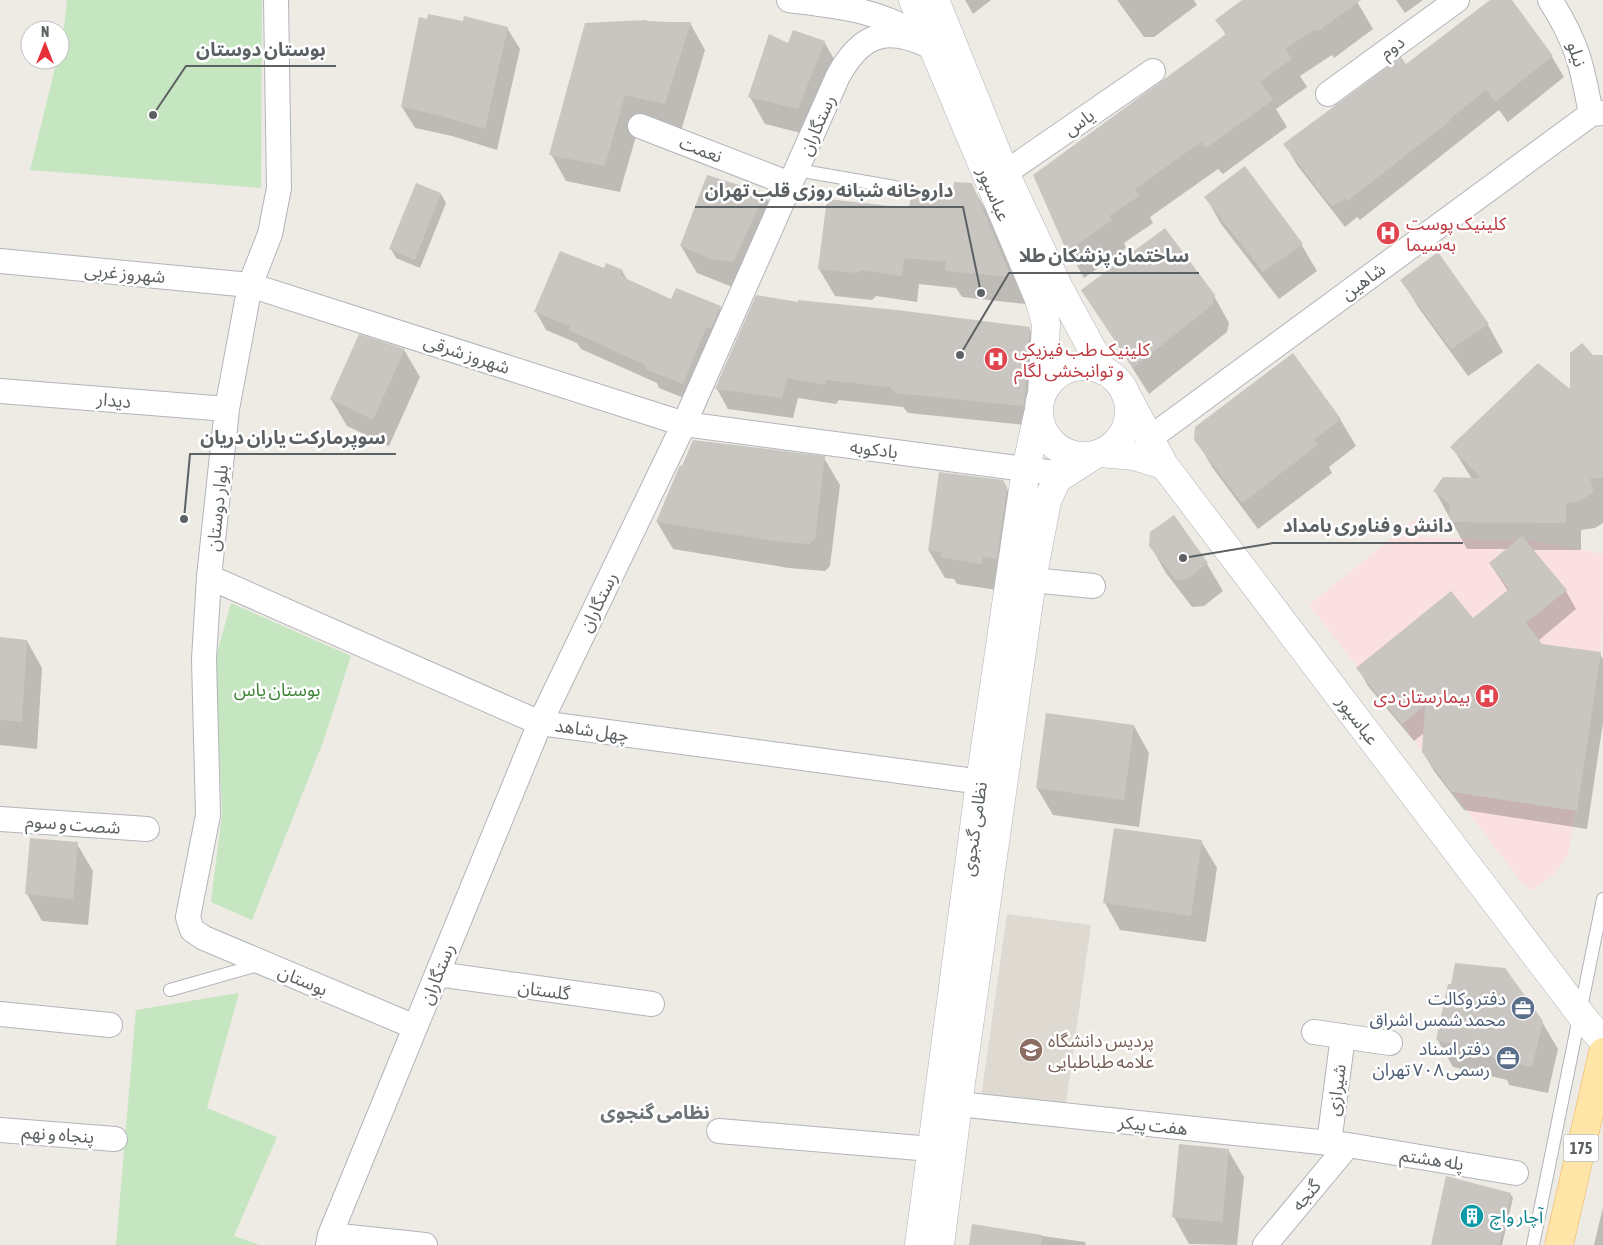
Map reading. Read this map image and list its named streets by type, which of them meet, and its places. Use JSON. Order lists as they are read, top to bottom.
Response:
{
  "streets": {
    "main road": ["عباسپور", "نظامی گنجوی", "175"],
    "street": [
      "دوم",
      "نیلو",
      "یاس",
      "رستگاران",
      "نعمت",
      "شهروز غربی",
      "شاهین",
      "شهروز شرقی",
      "دیدار",
      "بادکوبه",
      "بلوار دوستان",
      "چهل شاهد",
      "شصت و سوم",
      "بوستان",
      "گلستان",
      "شیرازی",
      "هفت پیکر",
      "پنجاه و نهم",
      "پله هشتم",
      "گنجه"
    ]
  },
  "crossings": [
    ["نیلو", "شاهین"],
    ["یاس", "عباسپور"],
    ["رستگاران", "نعمت"],
    ["رستگاران", "عباسپور"],
    ["رستگاران", "شهروز شرقی"],
    ["رستگاران", "بادکوبه"],
    ["رستگاران", "چهل شاهد"],
    ["رستگاران", "بوستان"],
    ["رستگاران", "گلستان"],
    ["عباسپور", "شاهین"],
    ["عباسپور", "نظامی گنجوی"],
    ["شهروز غربی", "شهروز شرقی"],
    ["شهروز غربی", "بلوار دوستان"],
    ["شهروز شرقی", "بادکوبه"],
    ["شهروز شرقی", "بلوار دوستان"],
    ["دیدار", "بلوار دوستان"],
    ["بادکوبه", "نظامی گنجوی"],
    ["بلوار دوستان", "چهل شاهد"],
    ["بلوار دوستان", "بوستان"],
    ["چهل شاهد", "نظامی گنجوی"],
    ["نظامی گنجوی", "هفت پیکر"],
    ["شیرازی", "هفت پیکر"],
    ["شیرازی", "پله هشتم"],
    ["شیرازی", "گنجه"],
    ["هفت پیکر", "پله هشتم"],
    ["هفت پیکر", "گنجه"],
    ["پله هشتم", "گنجه"]
  ],
  "districts": ["نظامی گنجوی"],
  "parks": ["بوستان یاس"],
  "places": {
    "other": [
      "بوستان دوستان",
      "داروخانه شبانه روزی قلب تهران",
      "ساختمان پزشکان طلا",
      "سوپرمارکت یاران دریان",
      "دانش و فناوری بامداد"
    ],
    "hospital": ["کلینیک پوست به‌سیما", "کلینیک طب فیزیکی و توانبخشی لگام", "بیمارستان دی"],
    "office": ["دفتر وکالت محمد شمس اشراق", "دفتر اسناد رسمی ۷۰۸ تهران"],
    "school or university": ["پردیس دانشگاه علامه طباطبایی"],
    "building": ["آچار واچ"]
  },
  "north": "top"
}
